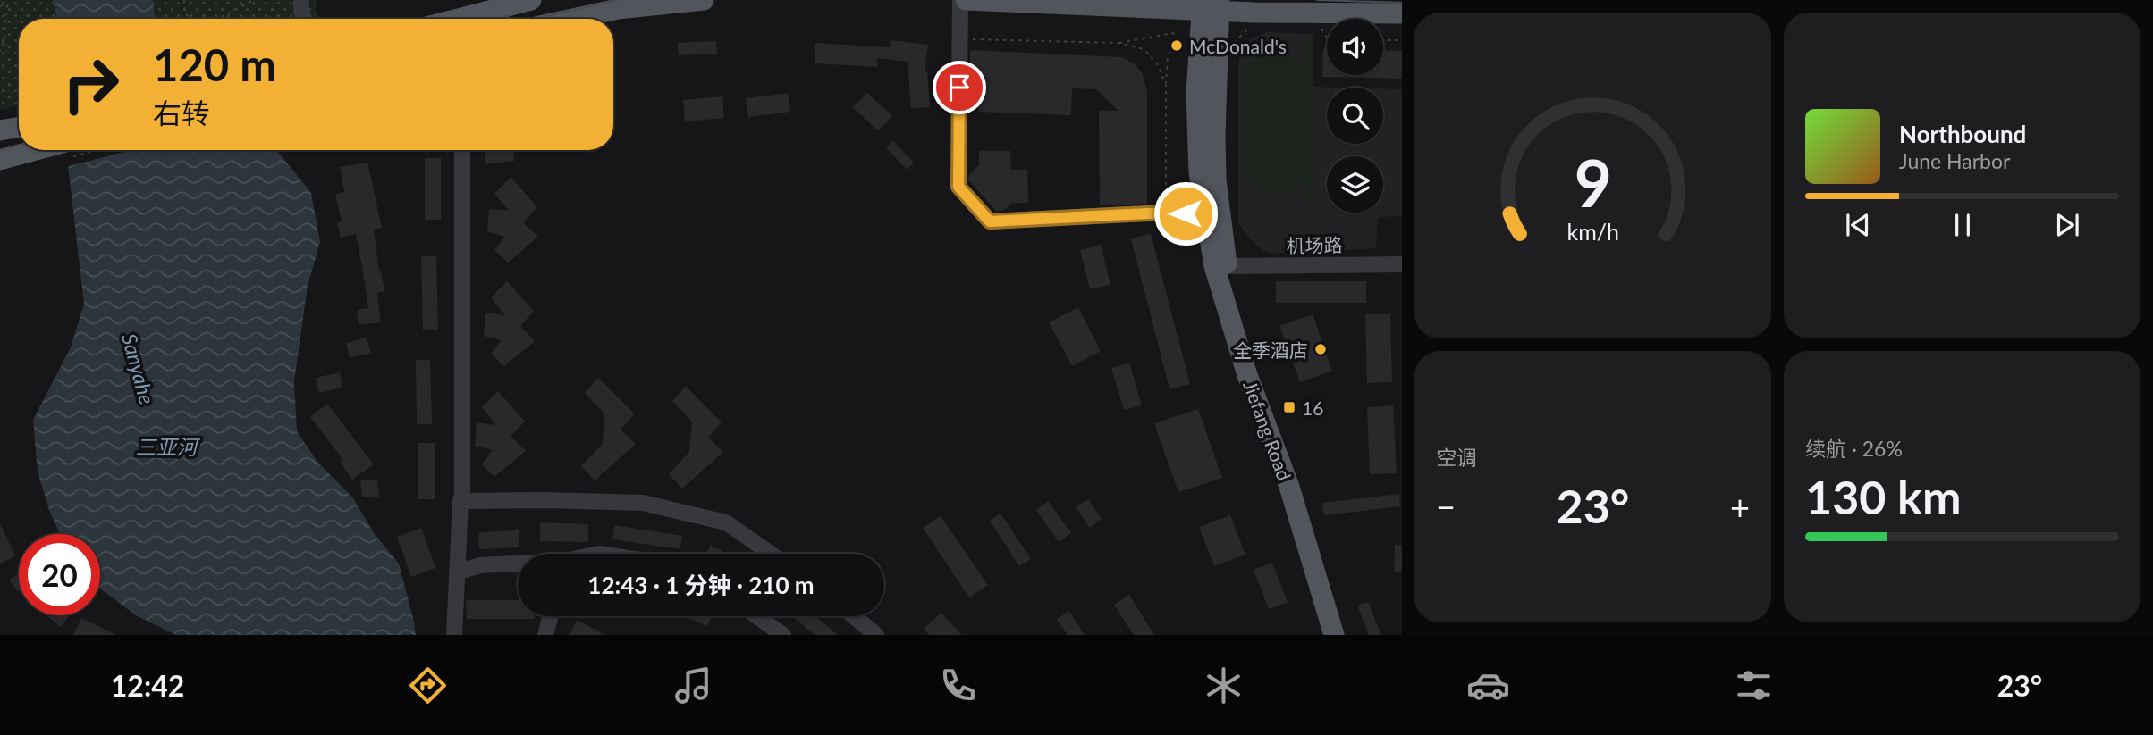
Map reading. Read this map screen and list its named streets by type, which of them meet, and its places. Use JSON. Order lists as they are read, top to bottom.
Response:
{
  "streets": {
    "main road": ["Jiefang Road"],
    "street": ["机场路"]
  },
  "crossings": [
    ["机场路", "Jiefang Road"]
  ],
  "water": ["Sanyahe", "三亚河"],
  "places": {
    "other": ["McDonald's", "全季酒店"],
    "transit": ["16"]
  },
  "page": {
    "turn": ["120 m", "右转"],
    "song": ["Northbound", "June Harbor"],
    "tile": [
      "空调",
      ["续航 · 26%", "130 km"]
    ],
    "heat": ["−", "23°", "+"],
    "limit": "20",
    "trip": "12:43 · 1 分钟 · 210 m",
    "tabs": ["12:42", "23°"],
    "gauge": ["9", "km/h"]
  }
}
